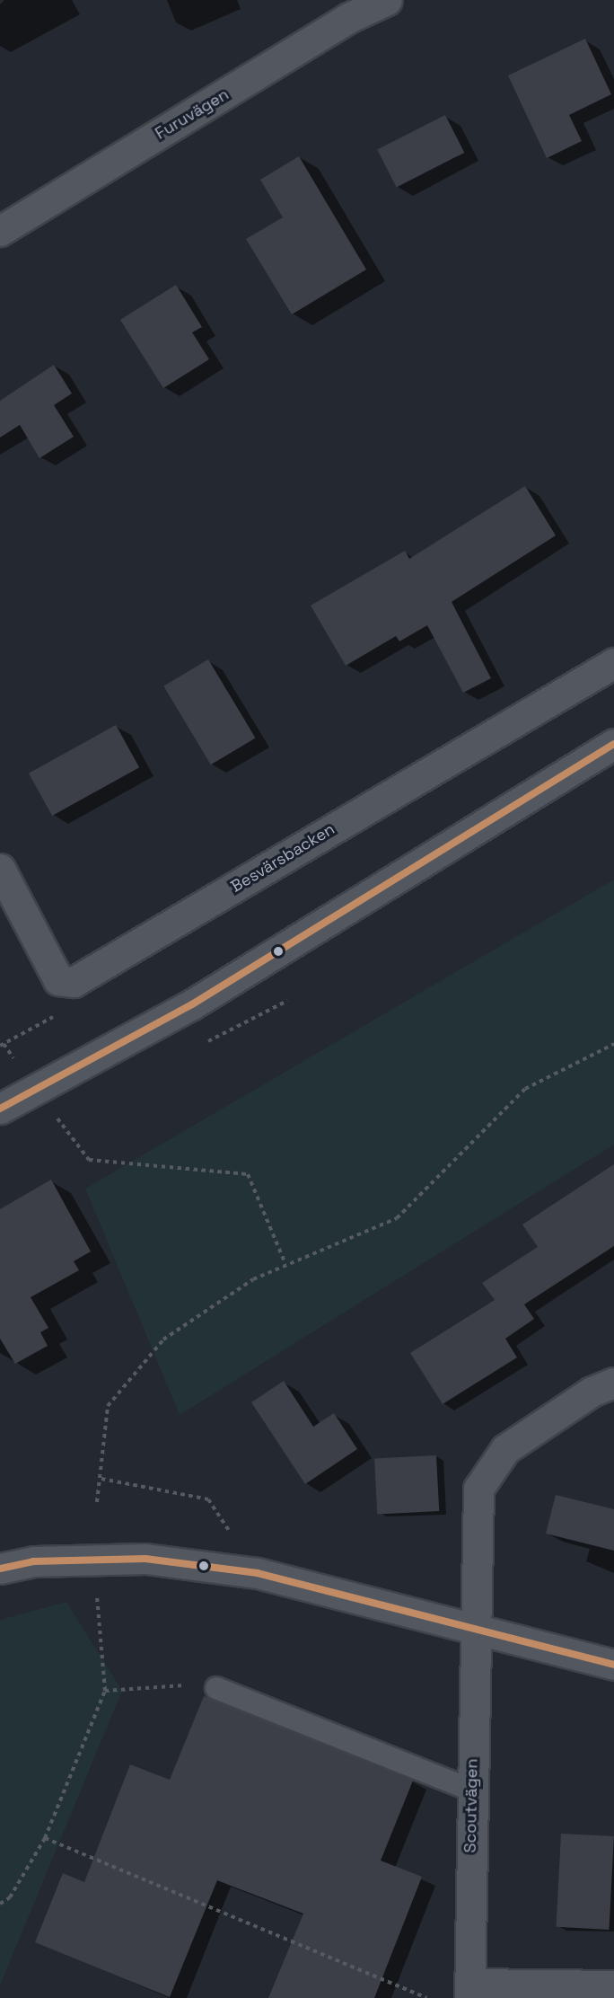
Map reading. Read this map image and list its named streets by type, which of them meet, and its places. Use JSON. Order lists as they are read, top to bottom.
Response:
{
  "streets": {
    "street": ["Furuvägen", "Besvärsbacken", "Scoutvägen"]
  }
}
